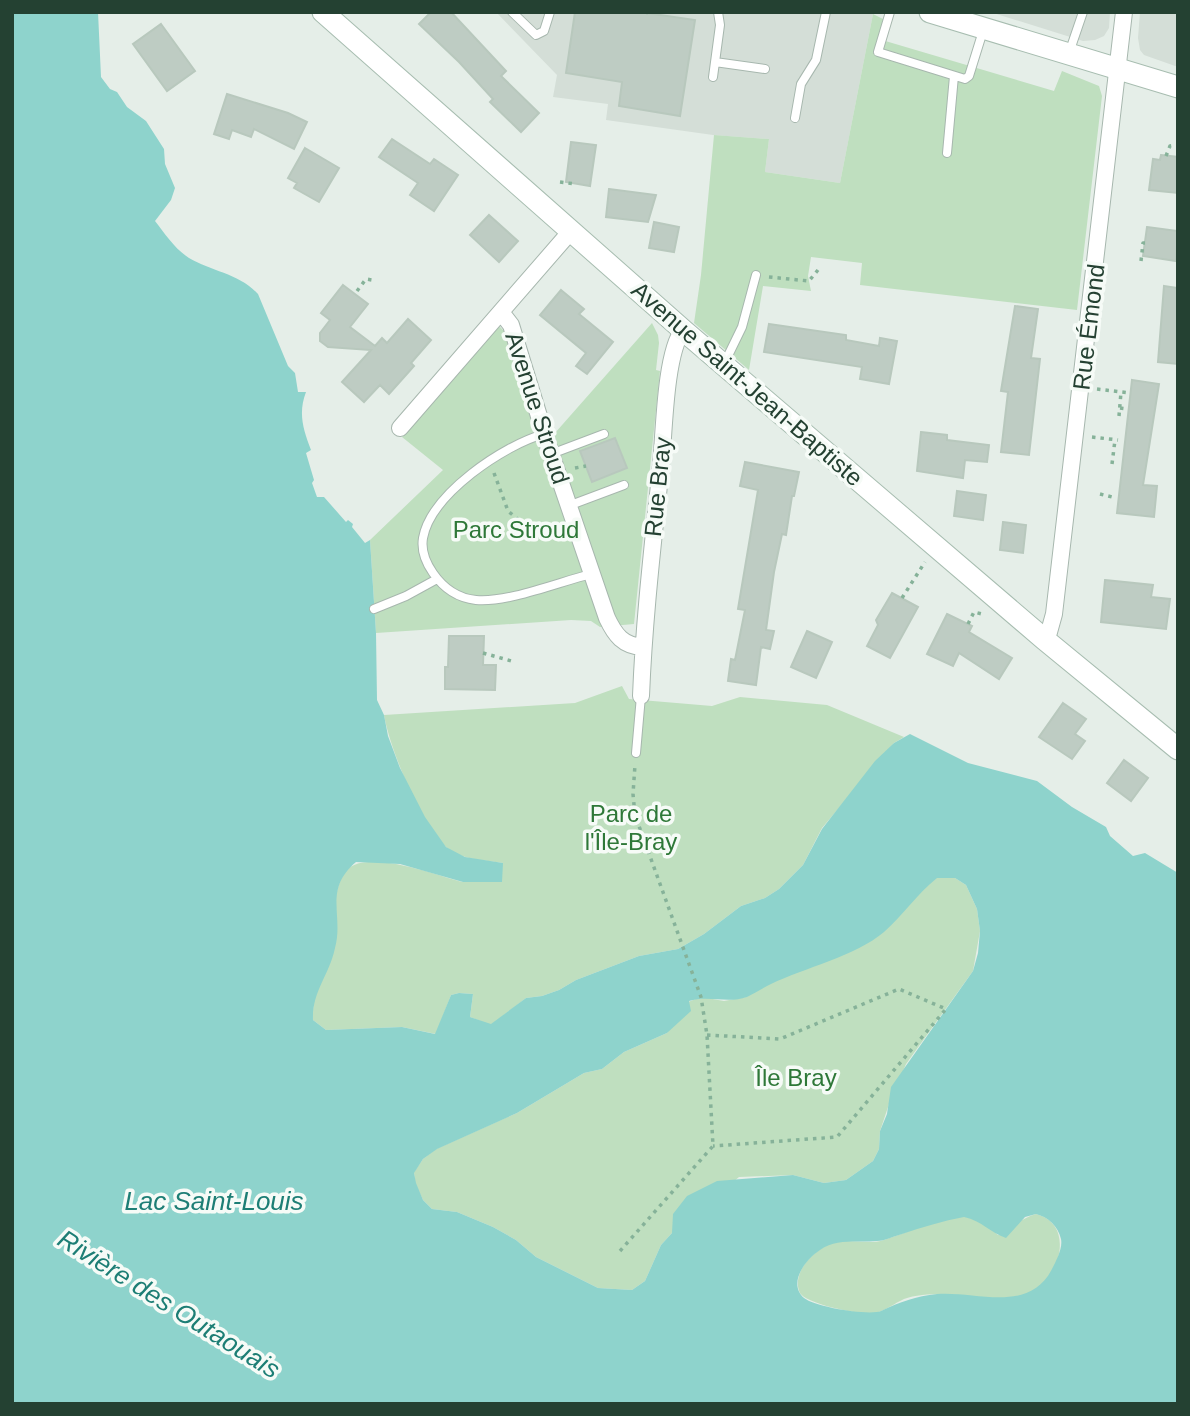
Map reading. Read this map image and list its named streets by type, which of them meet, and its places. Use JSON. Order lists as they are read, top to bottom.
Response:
{
  "streets": {
    "street": [
      "Rue Émond",
      "Avenue Saint-Jean-Baptiste",
      "Avenue Stroud",
      "Rue Bray"
    ]
  },
  "crossings": [
    ["Rue Émond", "Avenue Saint-Jean-Baptiste"],
    ["Avenue Saint-Jean-Baptiste", "Rue Bray"],
    ["Avenue Stroud", "Rue Bray"]
  ],
  "water": ["Lac Saint-Louis", "Rivière des Outaouais"],
  "parks": ["Parc Stroud", "Parc de l'Île-Bray", "Île Bray"]
}
